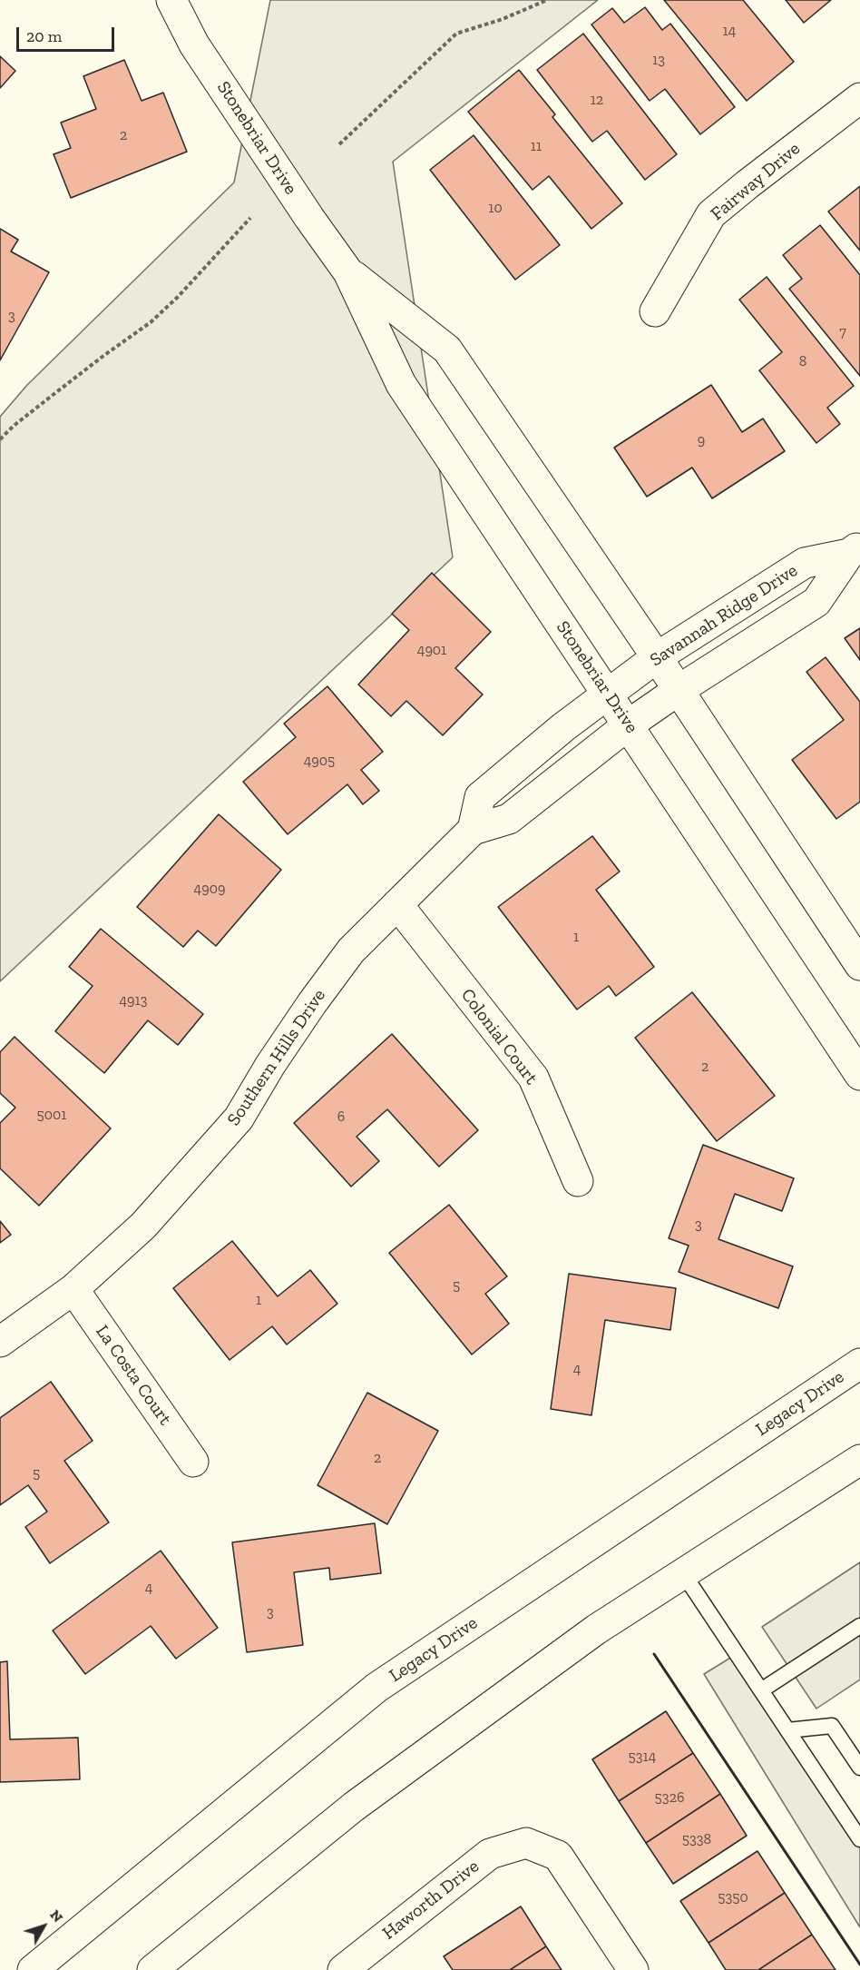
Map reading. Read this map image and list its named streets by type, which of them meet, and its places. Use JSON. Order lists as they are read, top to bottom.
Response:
{
  "streets": {
    "street": [
      "Stonebriar Drive",
      "Fairway Drive",
      "Savannah Ridge Drive",
      "Colonial Court",
      "Southern Hills Drive",
      "La Costa Court",
      "Legacy Drive",
      "Haworth Drive"
    ]
  },
  "crossings": [
    ["Stonebriar Drive", "Savannah Ridge Drive"],
    ["Stonebriar Drive", "Southern Hills Drive"],
    ["Savannah Ridge Drive", "Southern Hills Drive"],
    ["Colonial Court", "Southern Hills Drive"],
    ["Southern Hills Drive", "La Costa Court"]
  ],
  "house_numbers": [
    "14",
    "13",
    "12",
    "2",
    "11",
    "10",
    "3",
    "7",
    "8",
    "9",
    "4901",
    "4905",
    "4909",
    "1",
    "4913",
    "2",
    "5001",
    "6",
    "3",
    "5",
    "1",
    "4",
    "2",
    "5",
    "4",
    "3",
    "5314",
    "5326",
    "5338",
    "5350"
  ],
  "scale_bar": "20 m",
  "north": "top right"
}
